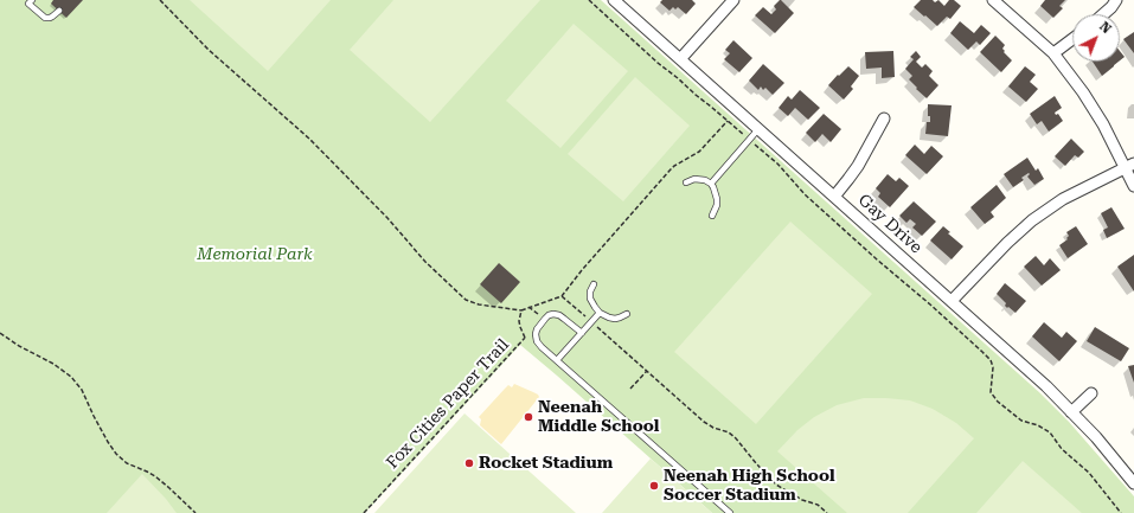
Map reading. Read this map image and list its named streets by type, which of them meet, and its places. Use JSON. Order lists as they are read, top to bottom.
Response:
{
  "streets": {
    "street": ["Gay Drive"],
    "path": ["Fox Cities Paper Trail"]
  },
  "parks": ["Memorial Park"],
  "places": ["Neenah Middle School", "Rocket Stadium", "Neenah High School Soccer Stadium"],
  "north": "top right"
}
